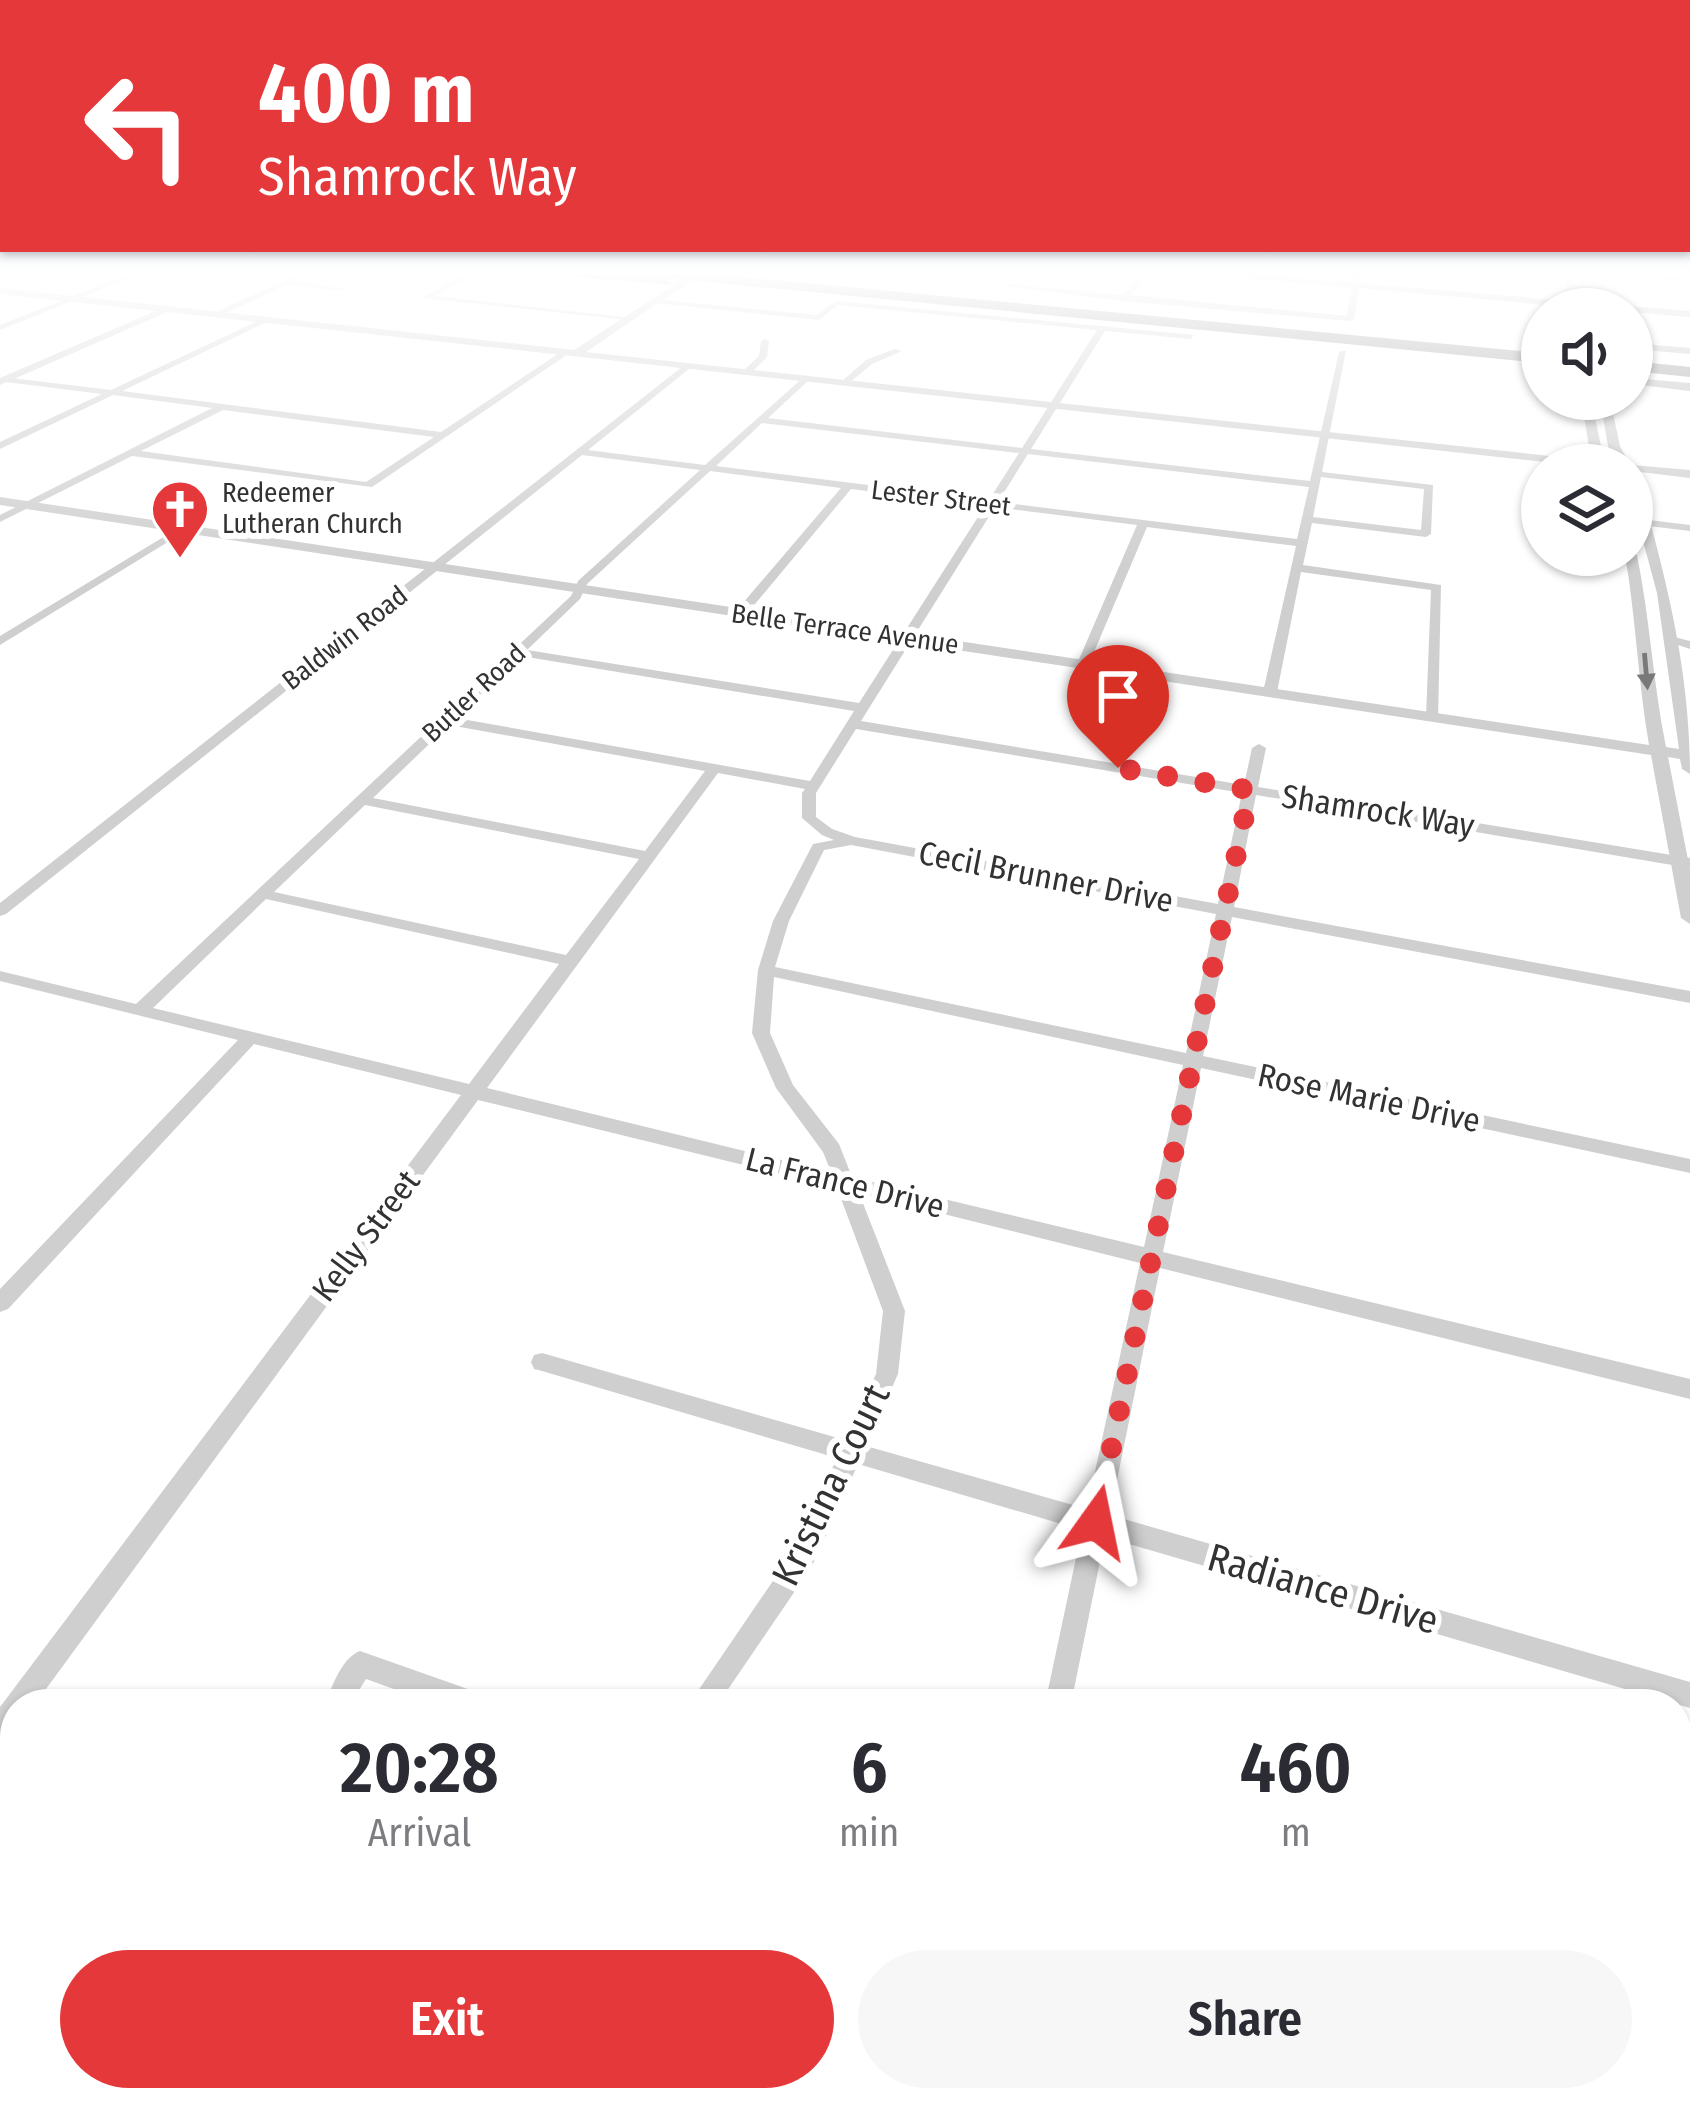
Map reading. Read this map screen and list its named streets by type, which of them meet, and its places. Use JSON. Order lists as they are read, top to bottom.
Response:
{
  "streets": {
    "street": [
      "Lester Street",
      "Belle Terrace Avenue",
      "Baldwin Road",
      "Butler Road",
      "Shamrock Way",
      "Cecil Brunner Drive",
      "Rose Marie Drive",
      "La France Drive",
      "Kelly Street",
      "Kristina Court",
      "Radiance Drive"
    ]
  },
  "crossings": [
    ["Lester Street", "Baldwin Road"],
    ["Lester Street", "Butler Road"],
    ["Belle Terrace Avenue", "Baldwin Road"],
    ["Belle Terrace Avenue", "Butler Road"],
    ["Butler Road", "La France Drive"],
    ["Cecil Brunner Drive", "Kristina Court"],
    ["Rose Marie Drive", "Kristina Court"],
    ["La France Drive", "Kelly Street"],
    ["La France Drive", "Kristina Court"],
    ["Kristina Court", "Radiance Drive"]
  ],
  "places": {
    "church": ["Redeemer Lutheran Church"]
  },
  "page": {
    "turn": ["400 m", "Shamrock Way"],
    "eta": [
      "20:28",
      "Arrival",
      "6",
      "min",
      "460",
      "m"
    ],
    "buttons": ["Exit", "Share"]
  }
}
